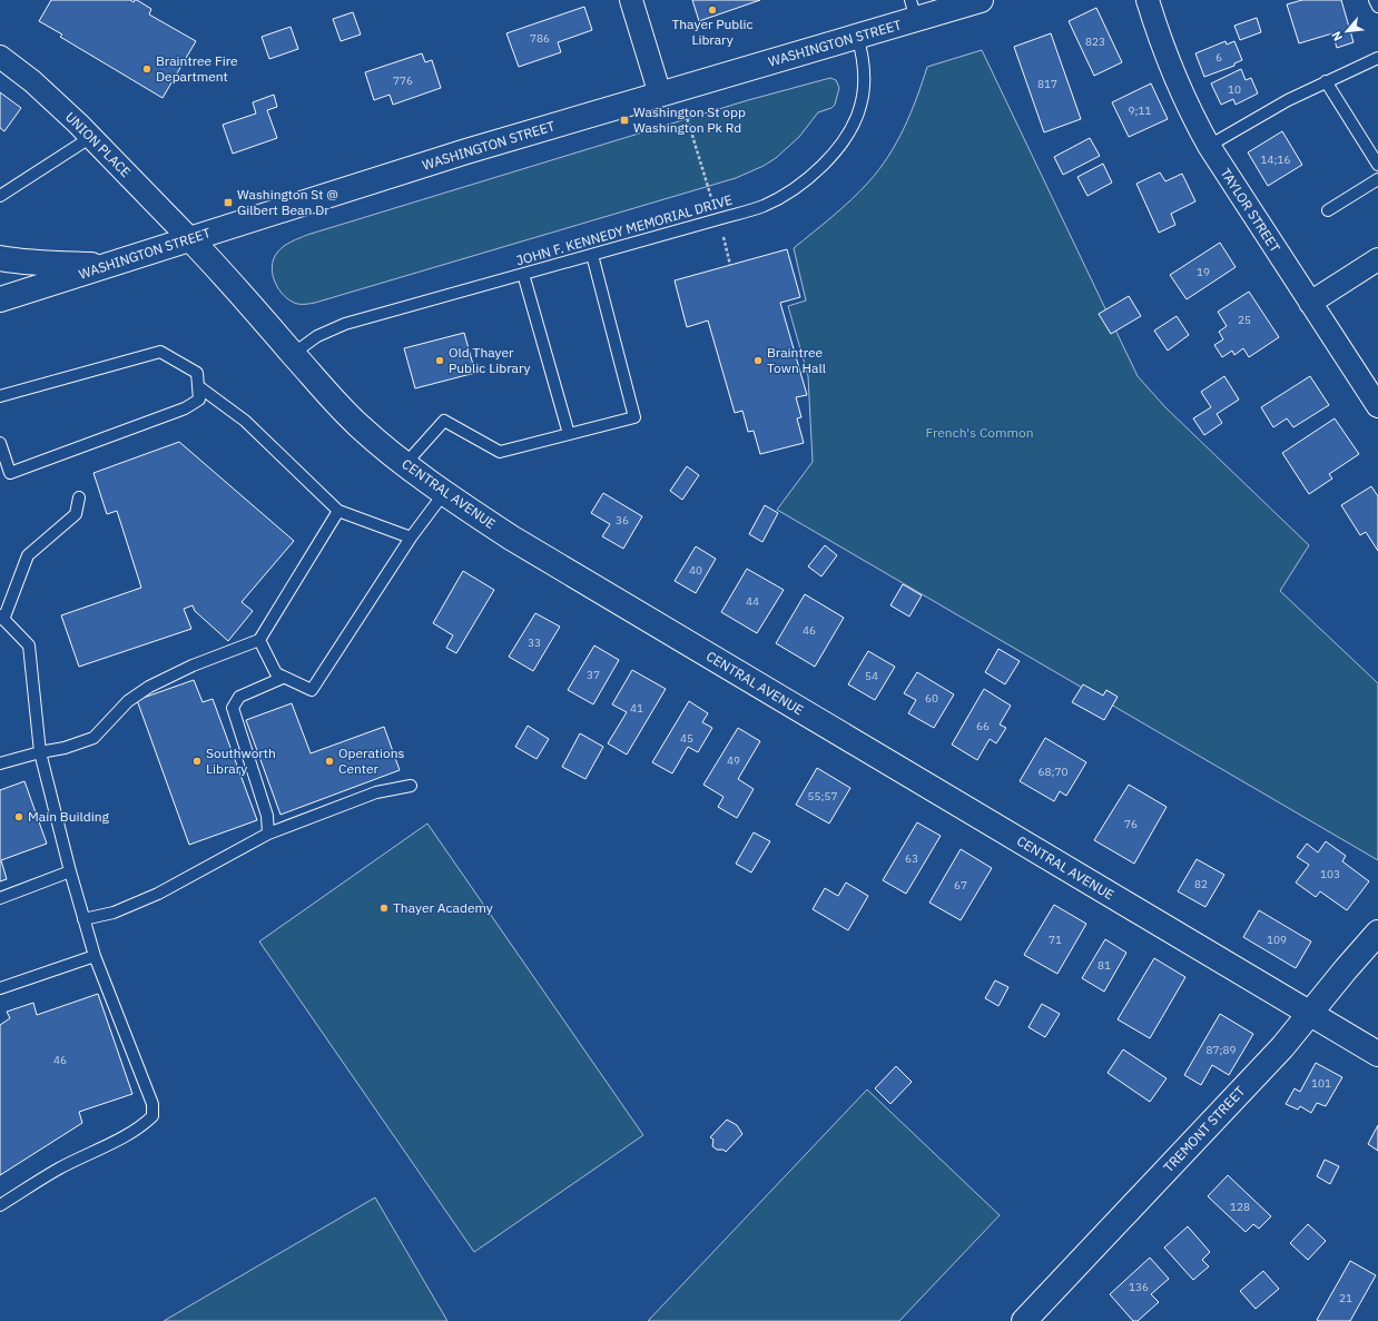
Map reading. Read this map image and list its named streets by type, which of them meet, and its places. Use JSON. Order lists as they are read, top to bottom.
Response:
{
  "streets": {
    "main road": ["WASHINGTON STREET", "CENTRAL AVENUE", "TREMONT STREET"],
    "street": ["UNION PLACE", "TAYLOR STREET"],
    "lane": ["JOHN F. KENNEDY MEMORIAL DRIVE"]
  },
  "crossings": [
    ["WASHINGTON STREET", "UNION PLACE"],
    ["WASHINGTON STREET", "JOHN F. KENNEDY MEMORIAL DRIVE"],
    ["WASHINGTON STREET", "CENTRAL AVENUE"],
    ["UNION PLACE", "CENTRAL AVENUE"],
    ["JOHN F. KENNEDY MEMORIAL DRIVE", "CENTRAL AVENUE"],
    ["CENTRAL AVENUE", "TREMONT STREET"]
  ],
  "parks": ["French's Common"],
  "places": {
    "other": [
      "Thayer Public Library",
      "Braintree Fire Department",
      "Old Thayer Public Library",
      "Braintree Town Hall",
      "Southworth Library",
      "Operations Center",
      "Main Building",
      "Thayer Academy"
    ],
    "transit": ["Washington St opp Washington Pk Rd", "Washington St @ Gilbert Bean Dr"]
  },
  "house_numbers": [
    "786",
    "823",
    "6",
    "776",
    "817",
    "10",
    "9;11",
    "14;16",
    "19",
    "25",
    "36",
    "40",
    "44",
    "46",
    "33",
    "37",
    "54",
    "60",
    "41",
    "66",
    "45",
    "49",
    "68;70",
    "55;57",
    "76",
    "63",
    "103",
    "82",
    "67",
    "71",
    "109",
    "81",
    "87;89",
    "46",
    "101",
    "128",
    "136",
    "21"
  ],
  "north": "bottom left"
}
